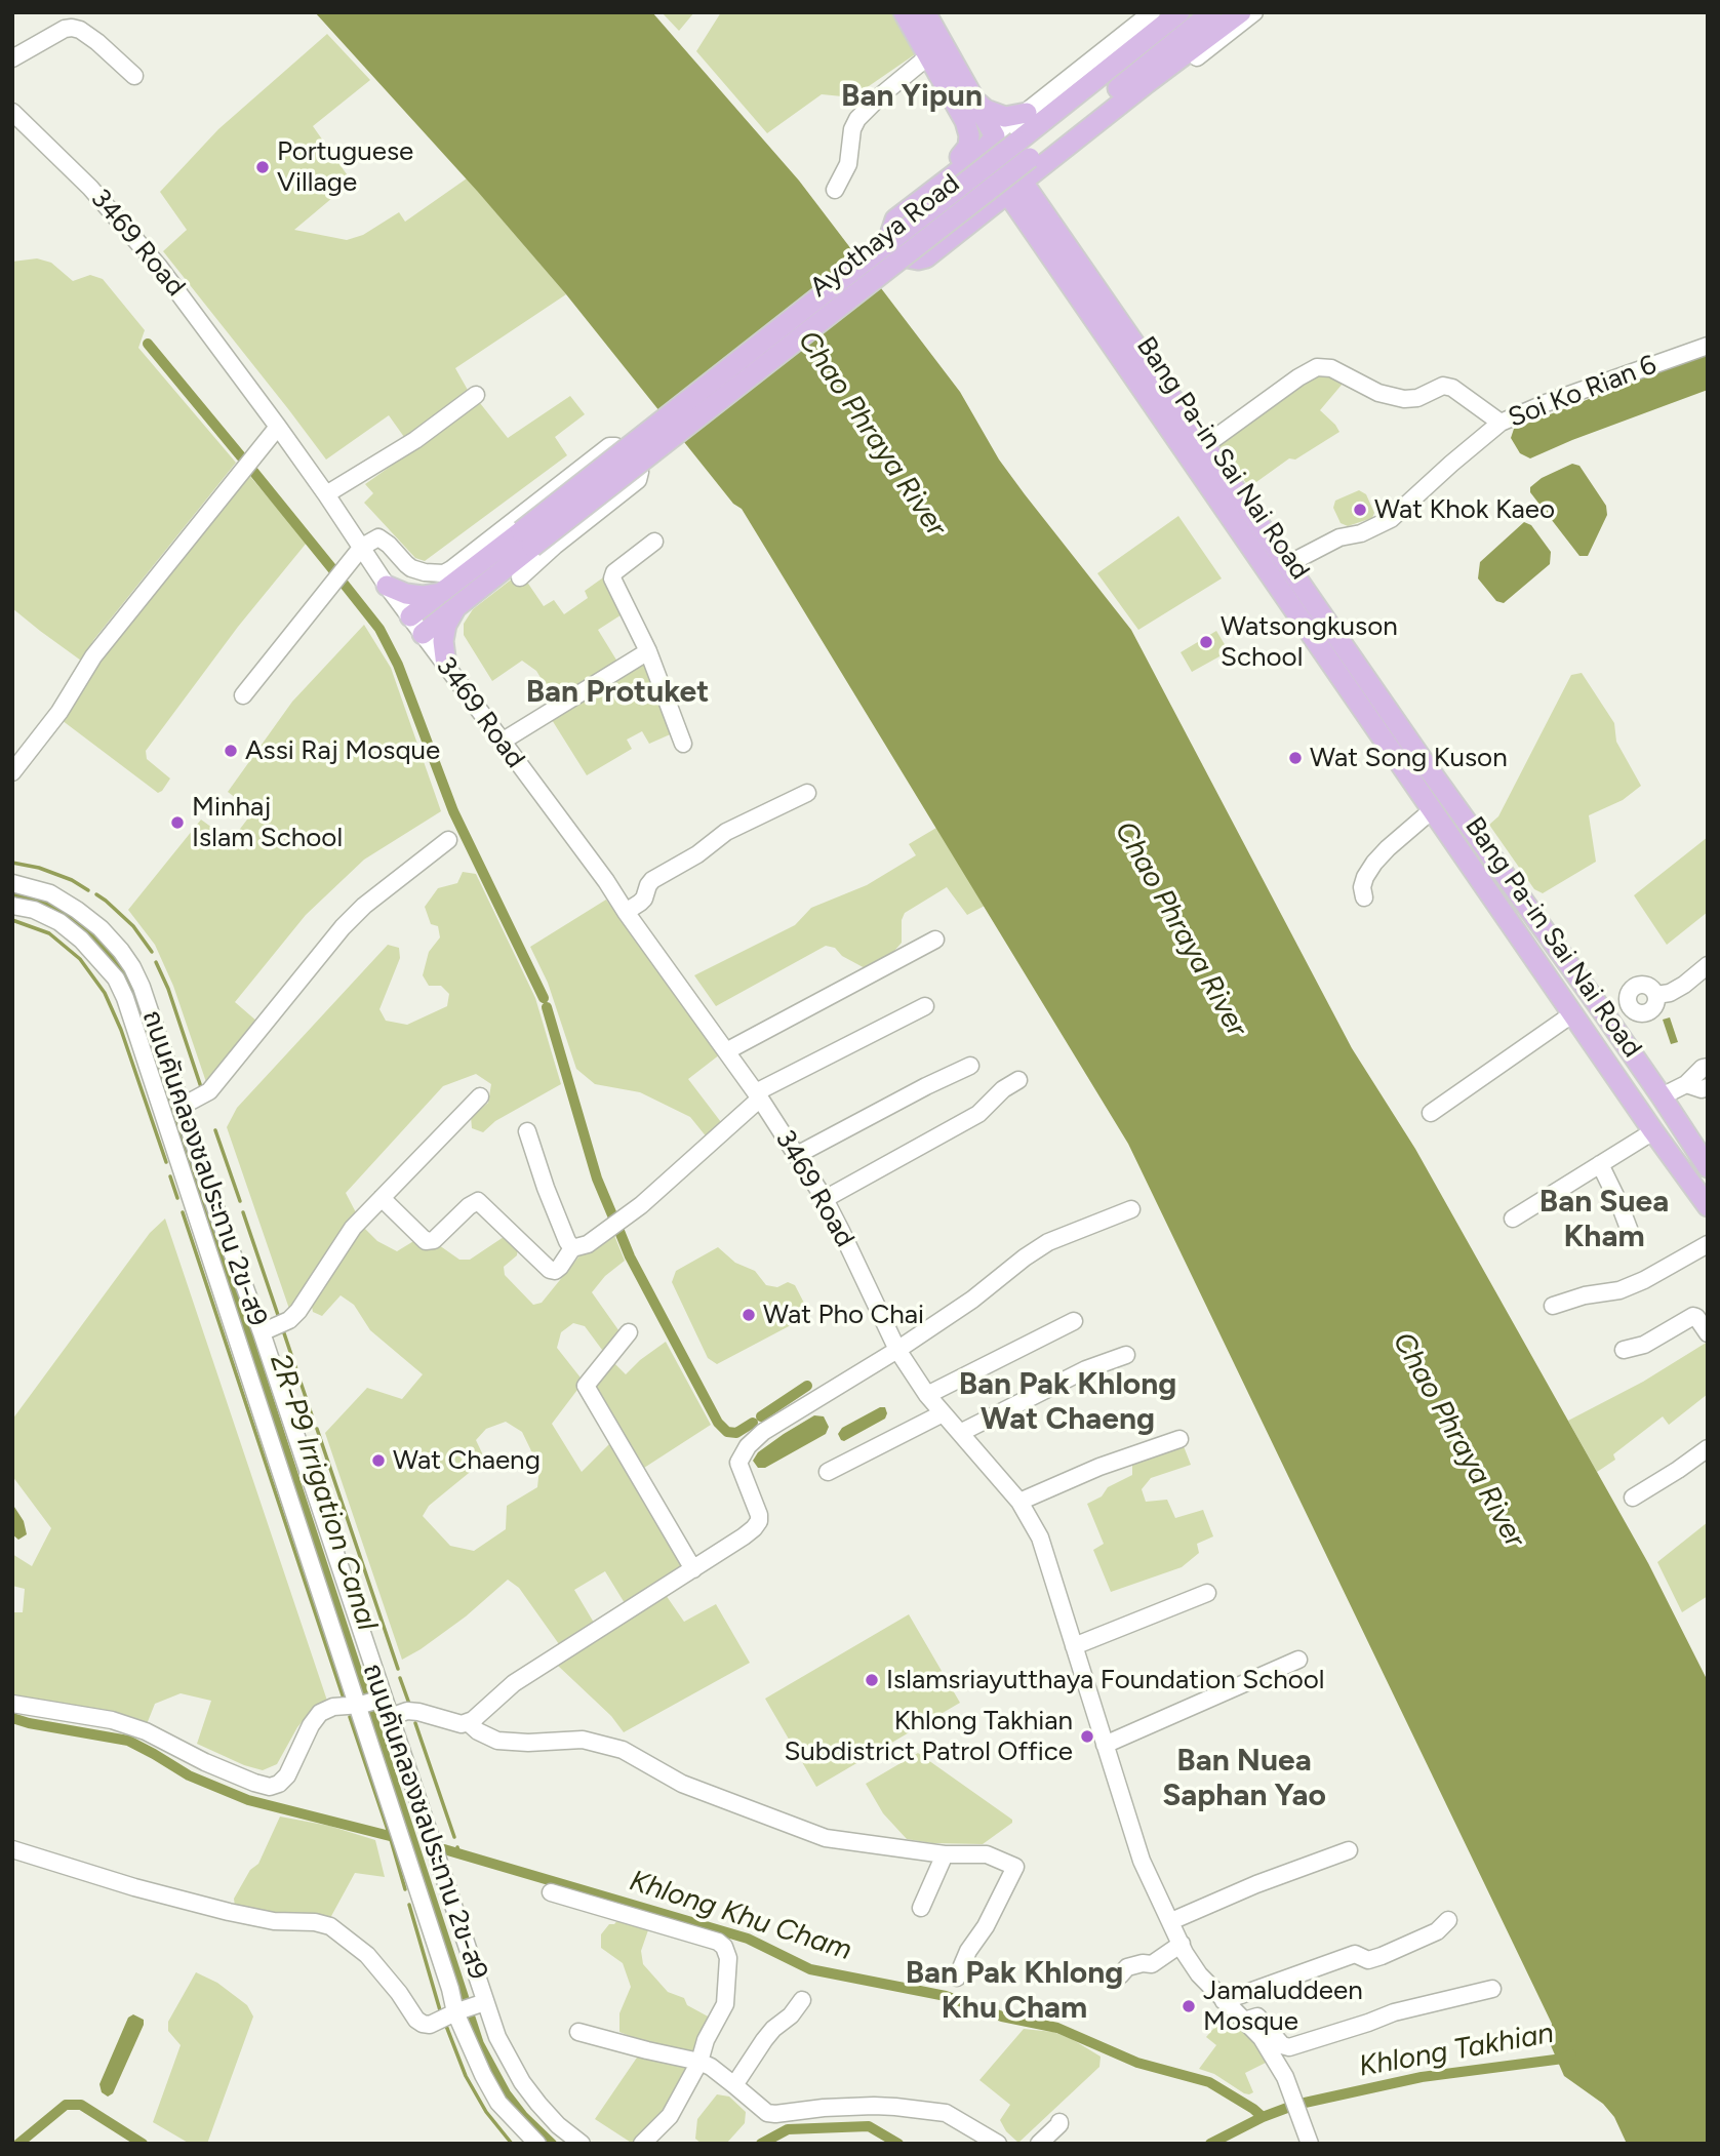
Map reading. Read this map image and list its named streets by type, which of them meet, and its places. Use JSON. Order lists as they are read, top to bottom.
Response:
{
  "streets": {
    "main road": ["Ayothaya Road", "Bang Pa-in Sai Nai Road"],
    "street": ["3469 Road", "Soi Ko Rian 6", "ถนนคันคลองชลประทาน 2ข-ส9"]
  },
  "crossings": [
    ["Ayothaya Road", "3469 Road"],
    ["Soi Ko Rian 6", "Bang Pa-in Sai Nai Road"]
  ],
  "districts": [
    "Ban Yipun",
    "Ban Protuket",
    "Ban Suea Kham",
    "Ban Pak Khlong Wat Chaeng",
    "Ban Nuea Saphan Yao",
    "Ban Pak Khlong Khu Cham"
  ],
  "water": [
    "Chao Phraya River",
    "2R-P9 Irrigation Canal",
    "Khlong Khu Cham",
    "Khlong Takhian"
  ],
  "places": [
    "Portuguese Village",
    "Wat Khok Kaeo",
    "Watsongkuson School",
    "Assi Raj Mosque",
    "Wat Song Kuson",
    "Minhaj Islam School",
    "Wat Pho Chai",
    "Wat Chaeng",
    "Islamsriayutthaya Foundation School",
    "Khlong Takhian Subdistrict Patrol Office",
    "Jamaluddeen Mosque"
  ]
}
